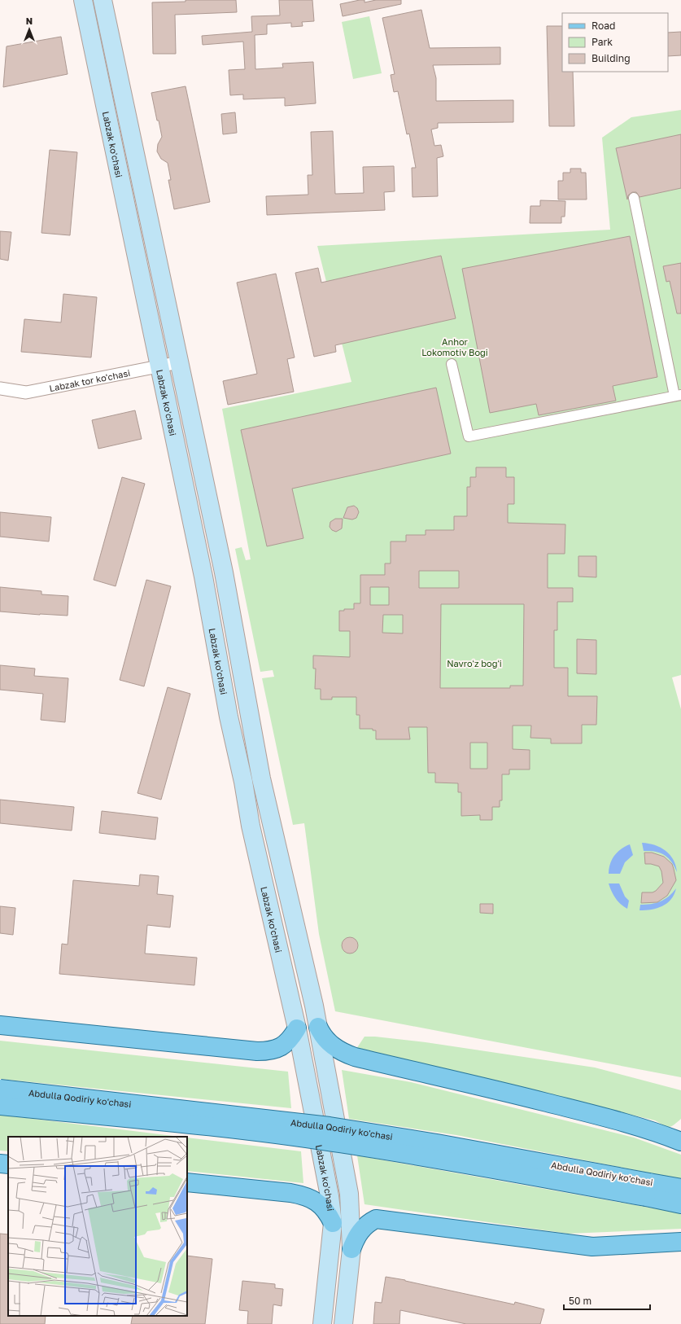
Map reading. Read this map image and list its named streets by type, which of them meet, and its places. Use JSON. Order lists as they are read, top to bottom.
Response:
{
  "streets": {
    "main road": ["Labzak ko'chasi", "Abdulla Qodiriy ko'chasi"],
    "street": ["Labzak tor ko'chasi"]
  },
  "crossings": [
    ["Labzak ko'chasi", "Labzak tor ko'chasi"]
  ],
  "parks": ["Anhor Lokomotiv Bogi", "Navroʻz bogʻi"],
  "legend": ["Road", "Park", "Building"],
  "scale_bar": "50 m",
  "north": "top"
}
